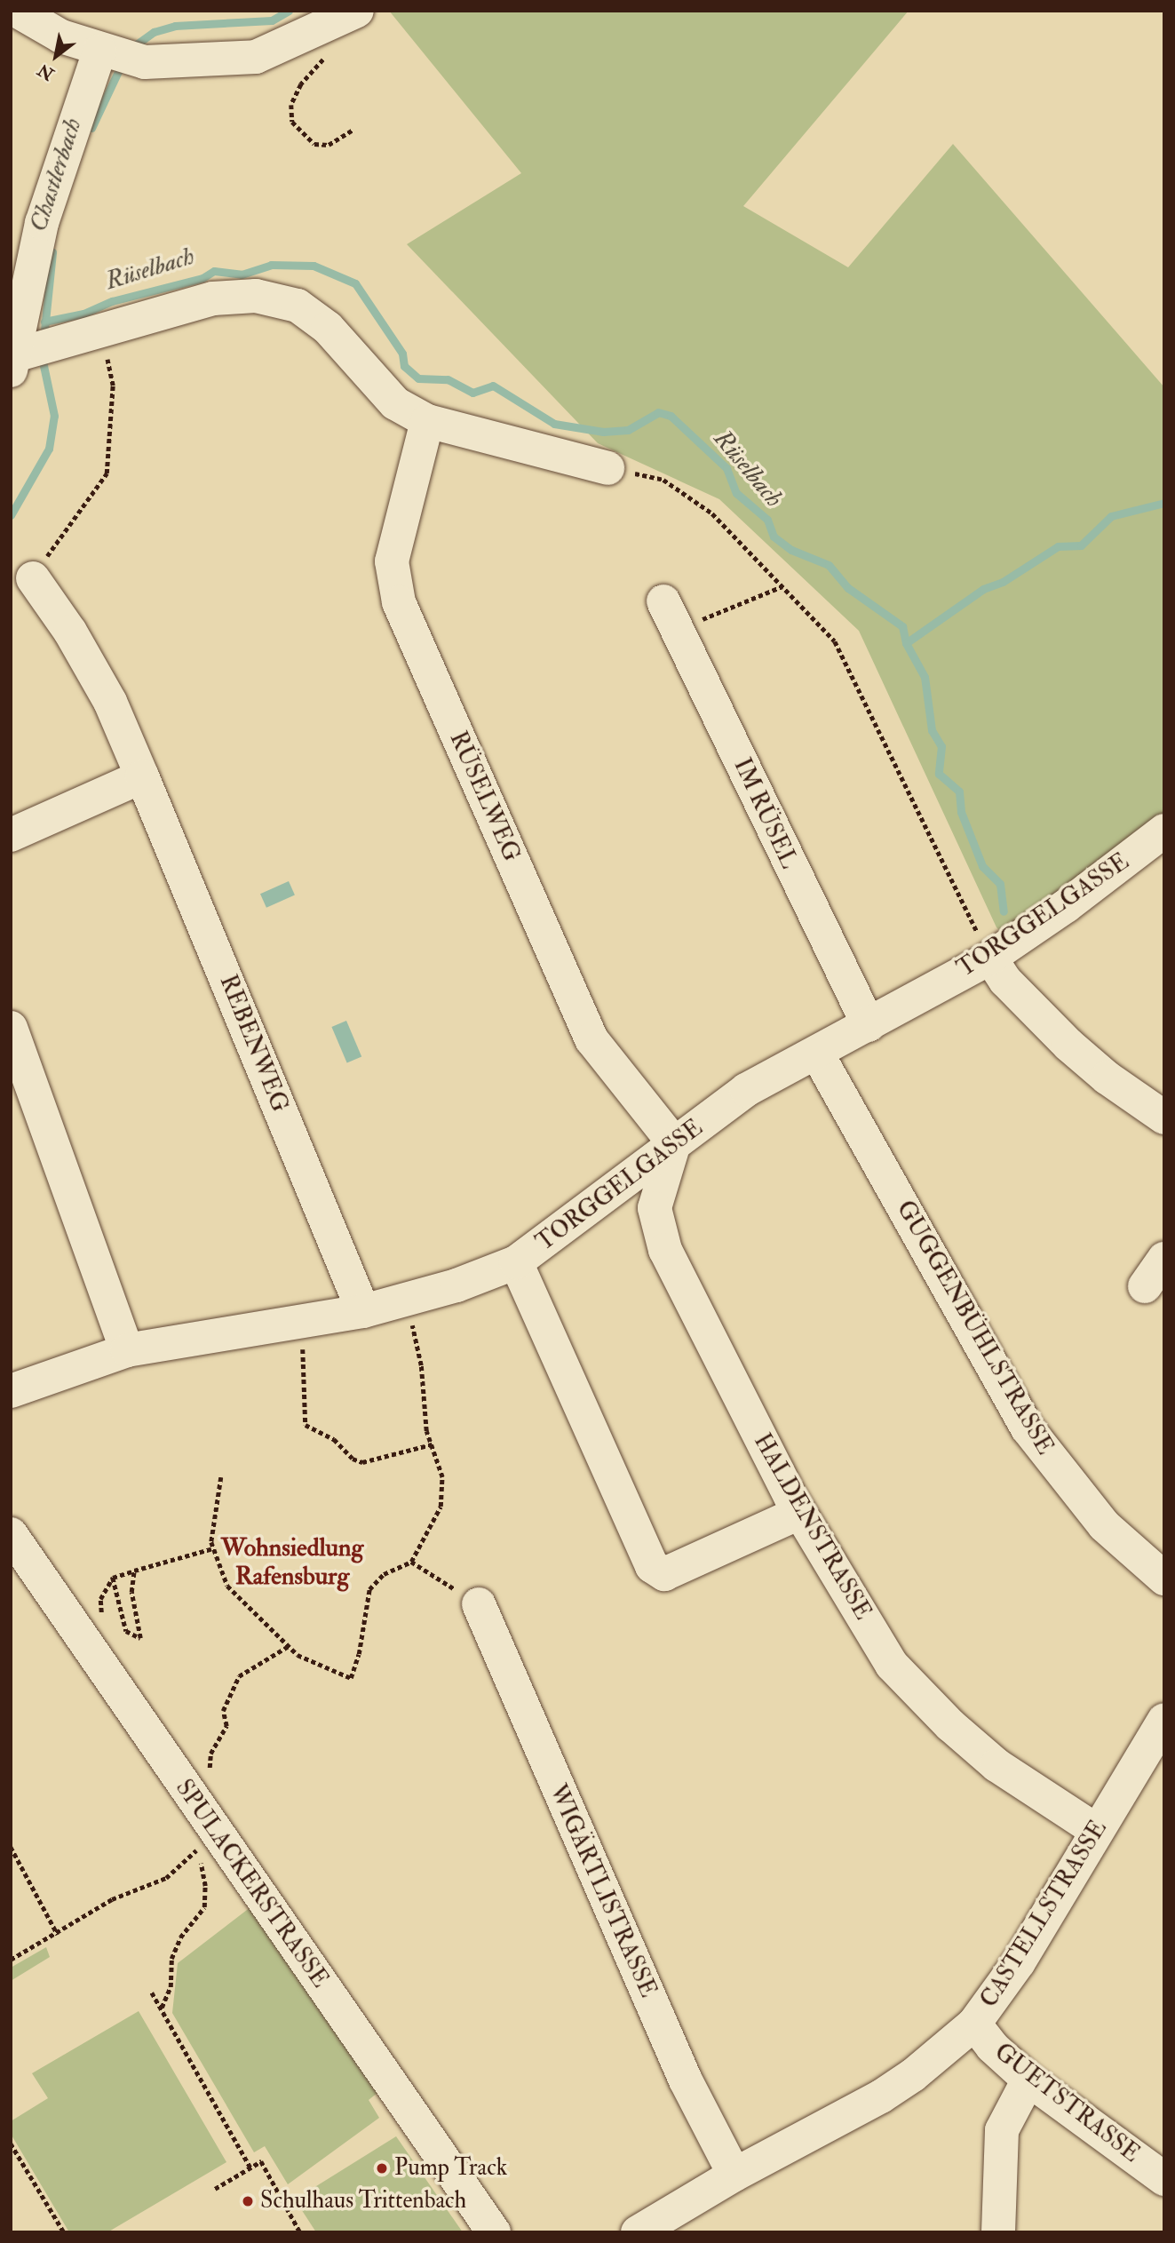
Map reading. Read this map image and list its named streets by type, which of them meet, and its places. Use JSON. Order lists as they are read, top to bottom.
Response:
{
  "streets": {
    "street": [
      "RÜSELWEG",
      "IM RÜSEL",
      "TORGGELGASSE",
      "REBENWEG",
      "GUGGENBÜHLSTRASSE",
      "HALDENSTRASSE",
      "SPULACKERSTRASSE",
      "WIGÄRTLISTRASSE",
      "CASTELLSTRASSE",
      "GUETSTRASSE"
    ]
  },
  "crossings": [
    ["RÜSELWEG", "TORGGELGASSE"],
    ["RÜSELWEG", "HALDENSTRASSE"],
    ["IM RÜSEL", "TORGGELGASSE"],
    ["TORGGELGASSE", "REBENWEG"],
    ["TORGGELGASSE", "GUGGENBÜHLSTRASSE"],
    ["TORGGELGASSE", "HALDENSTRASSE"],
    ["HALDENSTRASSE", "CASTELLSTRASSE"],
    ["WIGÄRTLISTRASSE", "CASTELLSTRASSE"],
    ["CASTELLSTRASSE", "GUETSTRASSE"]
  ],
  "districts": ["Wohnsiedlung Rafensburg"],
  "water": ["Chastlerbach", "Rüselbach"],
  "places": ["Pump Track", "Schulhaus Trittenbach"],
  "north": "bottom left"
}
